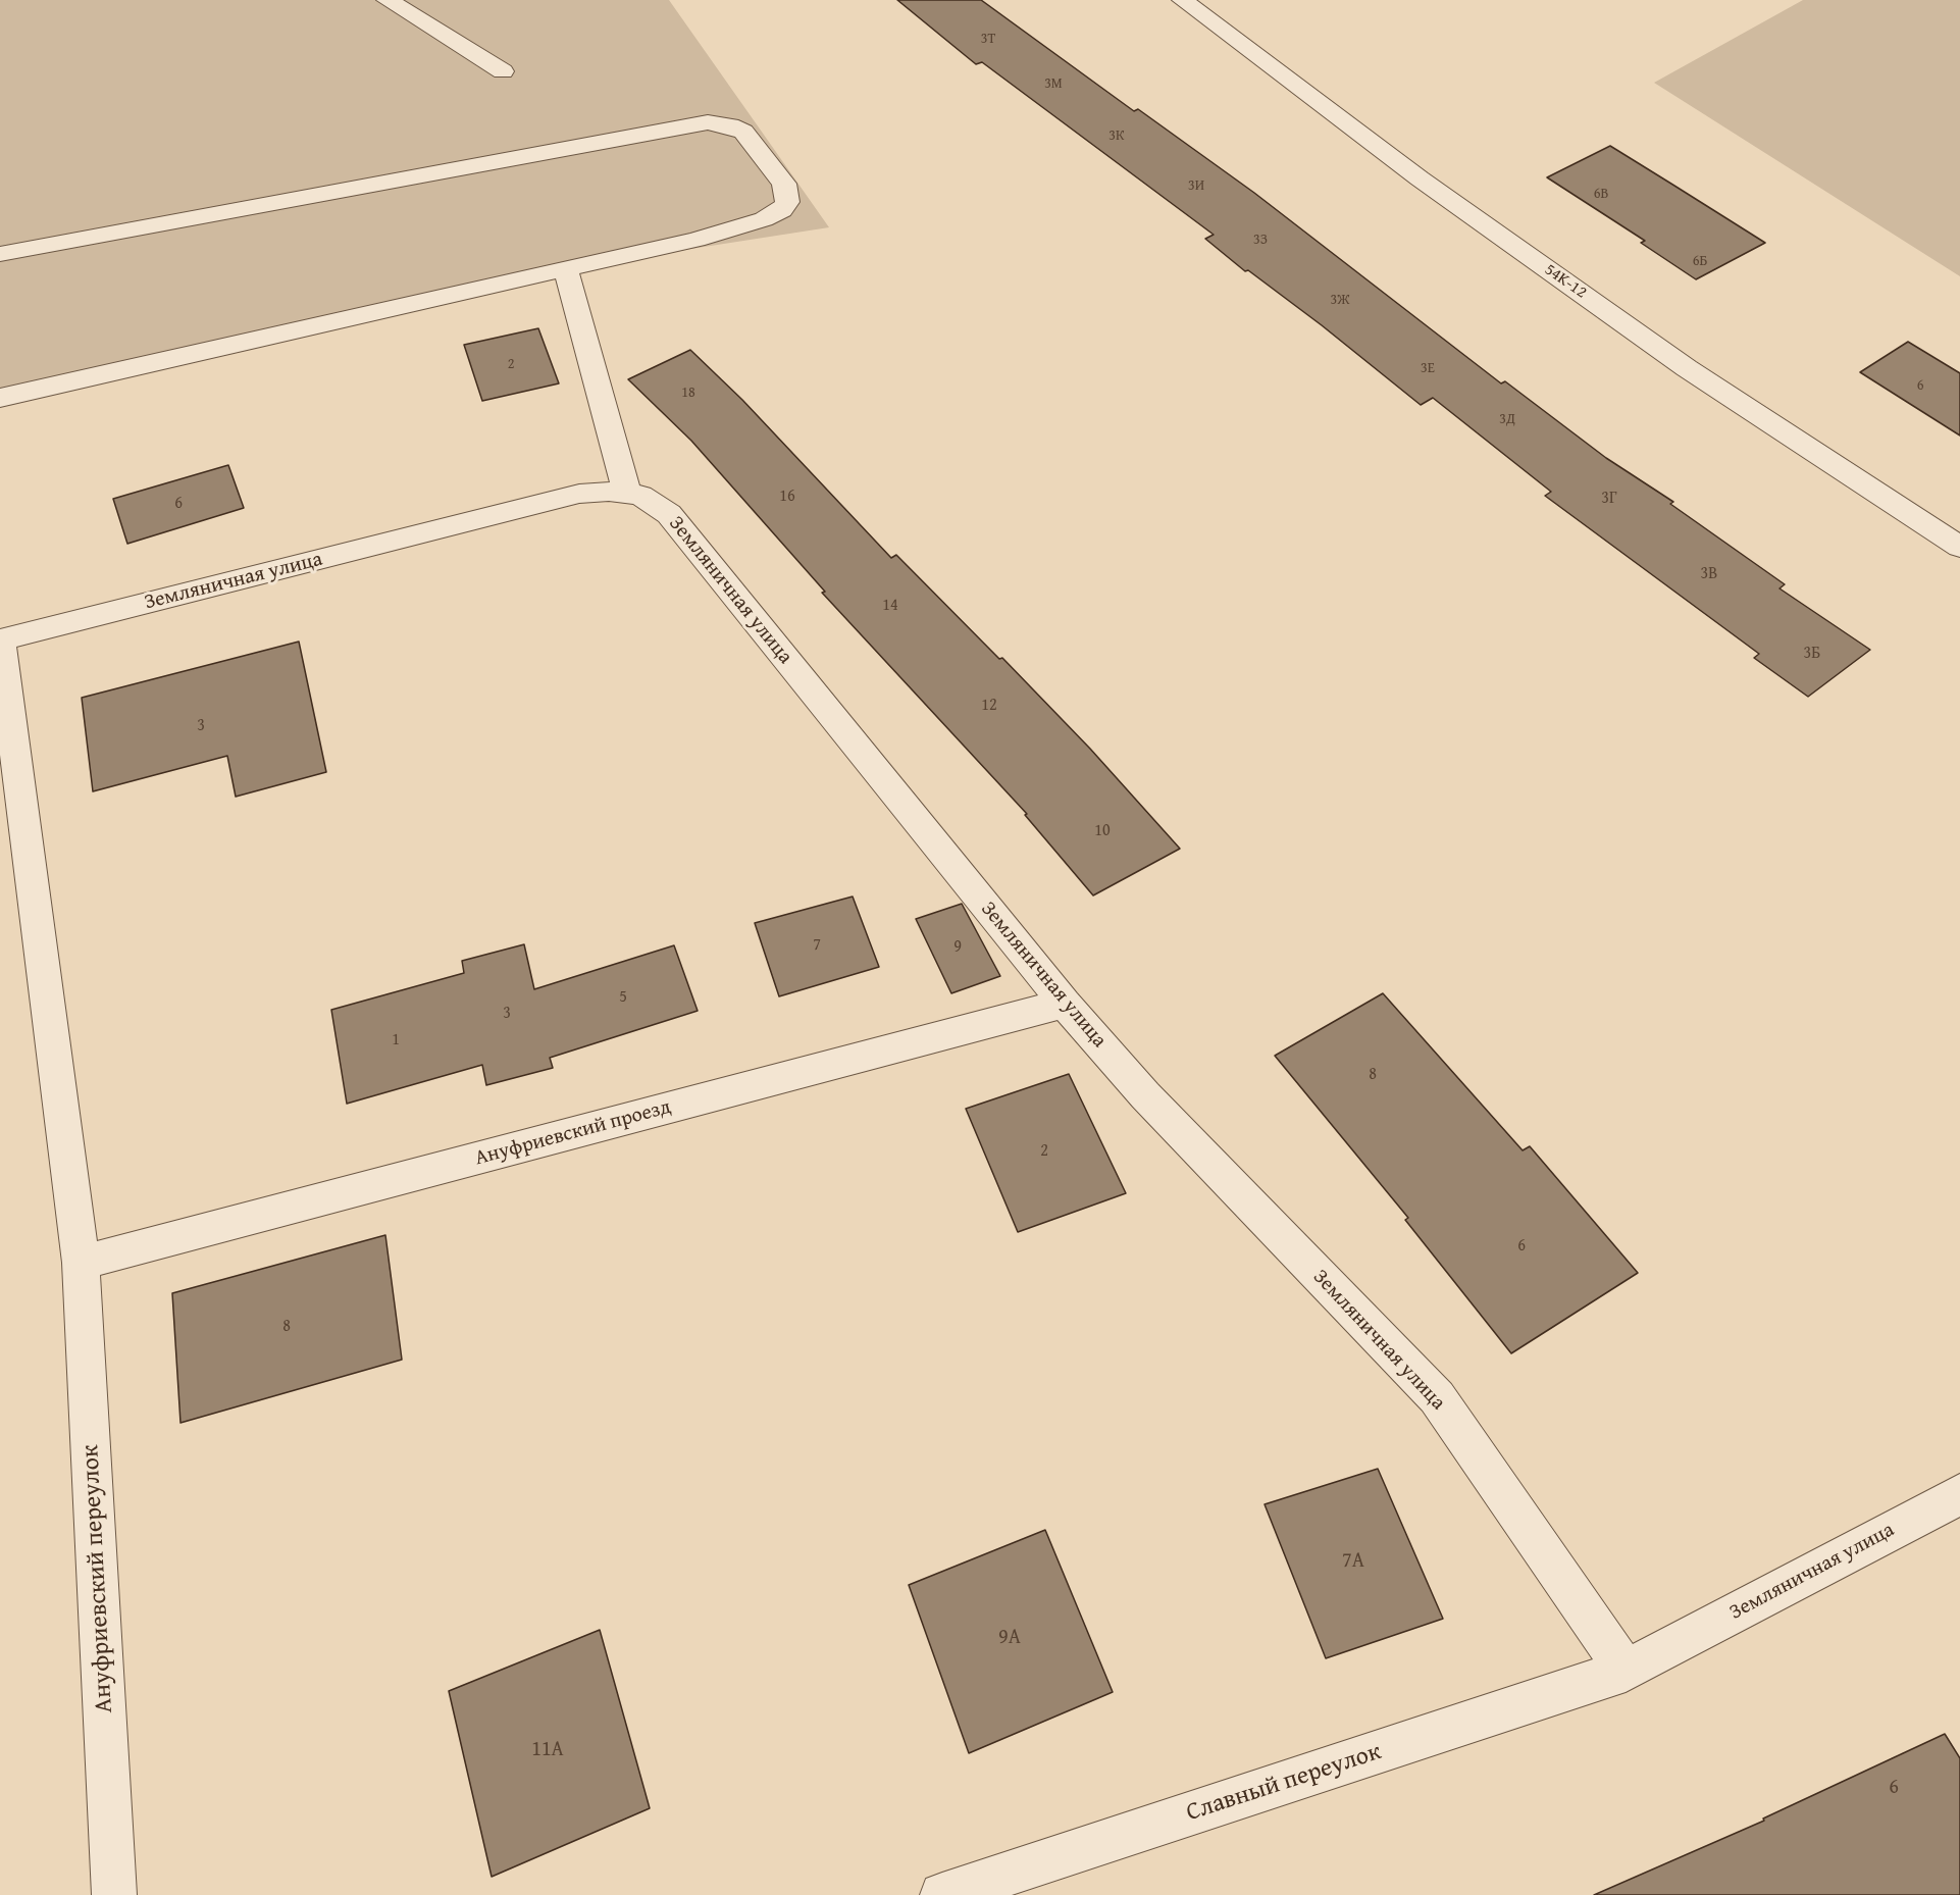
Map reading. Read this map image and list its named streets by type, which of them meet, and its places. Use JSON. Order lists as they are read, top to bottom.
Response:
{
  "streets": {
    "street": [
      "54K-12",
      "Земляничная улица",
      "Ануфриевский проезд",
      "Ануфриевский переулок",
      "Славный переулок"
    ]
  },
  "crossings": [
    ["Земляничная улица", "Ануфриевский проезд"],
    ["Земляничная улица", "Ануфриевский переулок"],
    ["Земляничная улица", "Славный переулок"],
    ["Ануфриевский проезд", "Ануфриевский переулок"]
  ],
  "house_numbers": [
    "3Т",
    "3М",
    "3К",
    "3И",
    "6В",
    "3З",
    "6Б",
    "3Ж",
    "2",
    "3Е",
    "6",
    "18",
    "3Д",
    "16",
    "3Г",
    "6",
    "3В",
    "14",
    "3Б",
    "12",
    "3",
    "10",
    "7",
    "9",
    "5",
    "3",
    "1",
    "8",
    "2",
    "6",
    "8",
    "7А",
    "9А",
    "11А",
    "6"
  ]
}
